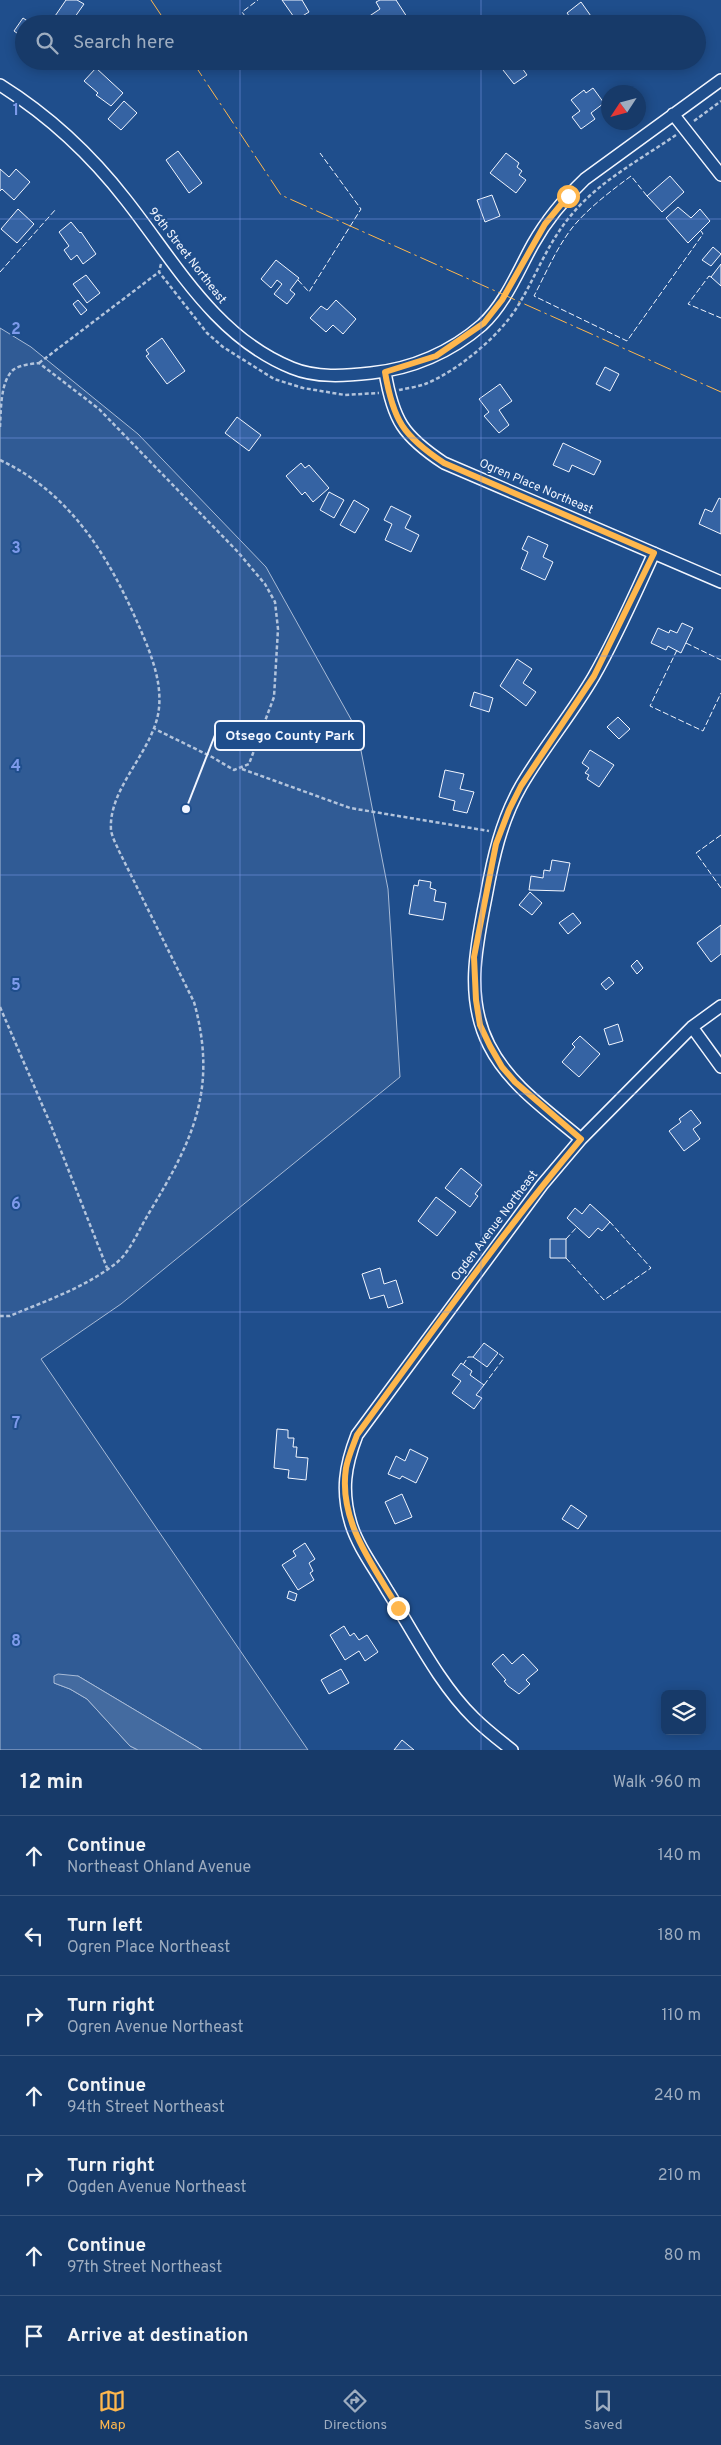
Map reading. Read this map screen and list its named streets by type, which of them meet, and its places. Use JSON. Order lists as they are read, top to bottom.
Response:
{
  "streets": {
    "street": ["96th Street Northeast", "Ogren Place Northeast", "Ogden Avenue Northeast"]
  },
  "crossings": [
    ["96th Street Northeast", "Ogren Place Northeast"]
  ],
  "places": ["Otsego County Park"],
  "north": "bottom left",
  "page": {
    "search": "Search here",
    "heading": ["12 min", "Walk · 960 m"],
    "list": [
      ["Continue", "Northeast Ohland Avenue", "140 m"],
      ["Turn left", "Ogren Place Northeast", "180 m"],
      ["Turn right", "Ogren Avenue Northeast", "110 m"],
      ["Continue", "94th Street Northeast", "240 m"],
      ["Turn right", "Ogden Avenue Northeast", "210 m"],
      ["Continue", "97th Street Northeast", "80 m"],
      "Arrive at destination"
    ],
    "nav": ["Map", "Directions", "Saved"]
  },
  "grid": {
    "rows": [
      "1",
      "2",
      "3",
      "4",
      "5",
      "6",
      "7",
      "8"
    ]
  }
}
